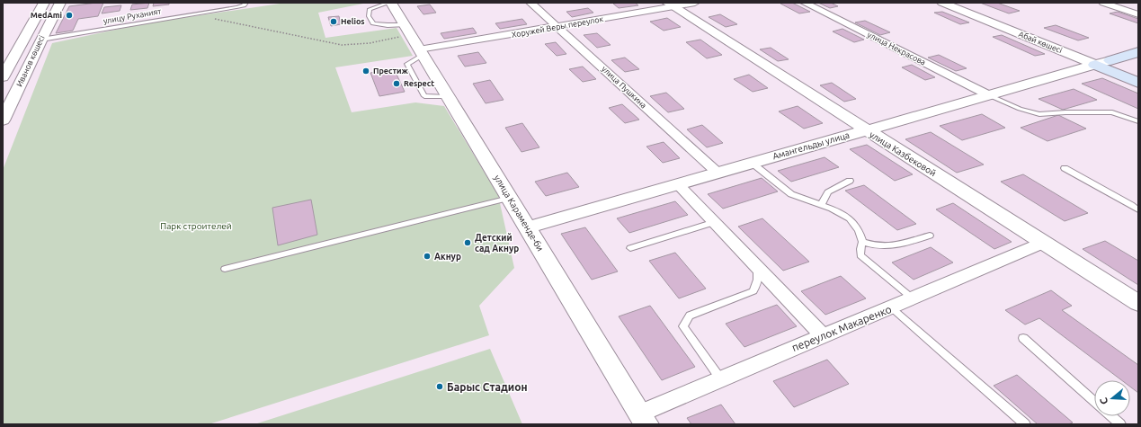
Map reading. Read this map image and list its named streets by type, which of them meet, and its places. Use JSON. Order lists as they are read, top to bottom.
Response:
{
  "streets": {
    "main road": ["Абай көшесі"],
    "street": [
      "Хоружей Веры переулок",
      "улица Некрасова",
      "Иванов көшесі",
      "улица Пушкина",
      "Амангельды улица",
      "улица Казбековой",
      "улица Караменде-би",
      "переулок Макаренко"
    ],
    "lane": ["улицу Руханият"]
  },
  "crossings": [
    ["улицу Руханият", "Иванов көшесі"],
    ["Хоружей Веры переулок", "улица Пушкина"],
    ["Хоружей Веры переулок", "улица Казбековой"],
    ["Хоружей Веры переулок", "улица Караменде-би"],
    ["Абай көшесі", "Амангельды улица"],
    ["улица Некрасова", "Амангельды улица"],
    ["улица Пушкина", "Амангельды улица"],
    ["Амангельды улица", "улица Казбековой"],
    ["Амангельды улица", "улица Караменде-би"],
    ["улица Казбековой", "переулок Макаренко"],
    ["улица Караменде-би", "переулок Макаренко"]
  ],
  "parks": ["Парк строителей"],
  "places": [
    "MedAmi",
    "Helios",
    "Престиж",
    "Respect",
    "Детский сад Акнур",
    "Акнур",
    "Барыс Стадион"
  ],
  "north": "left"
}
